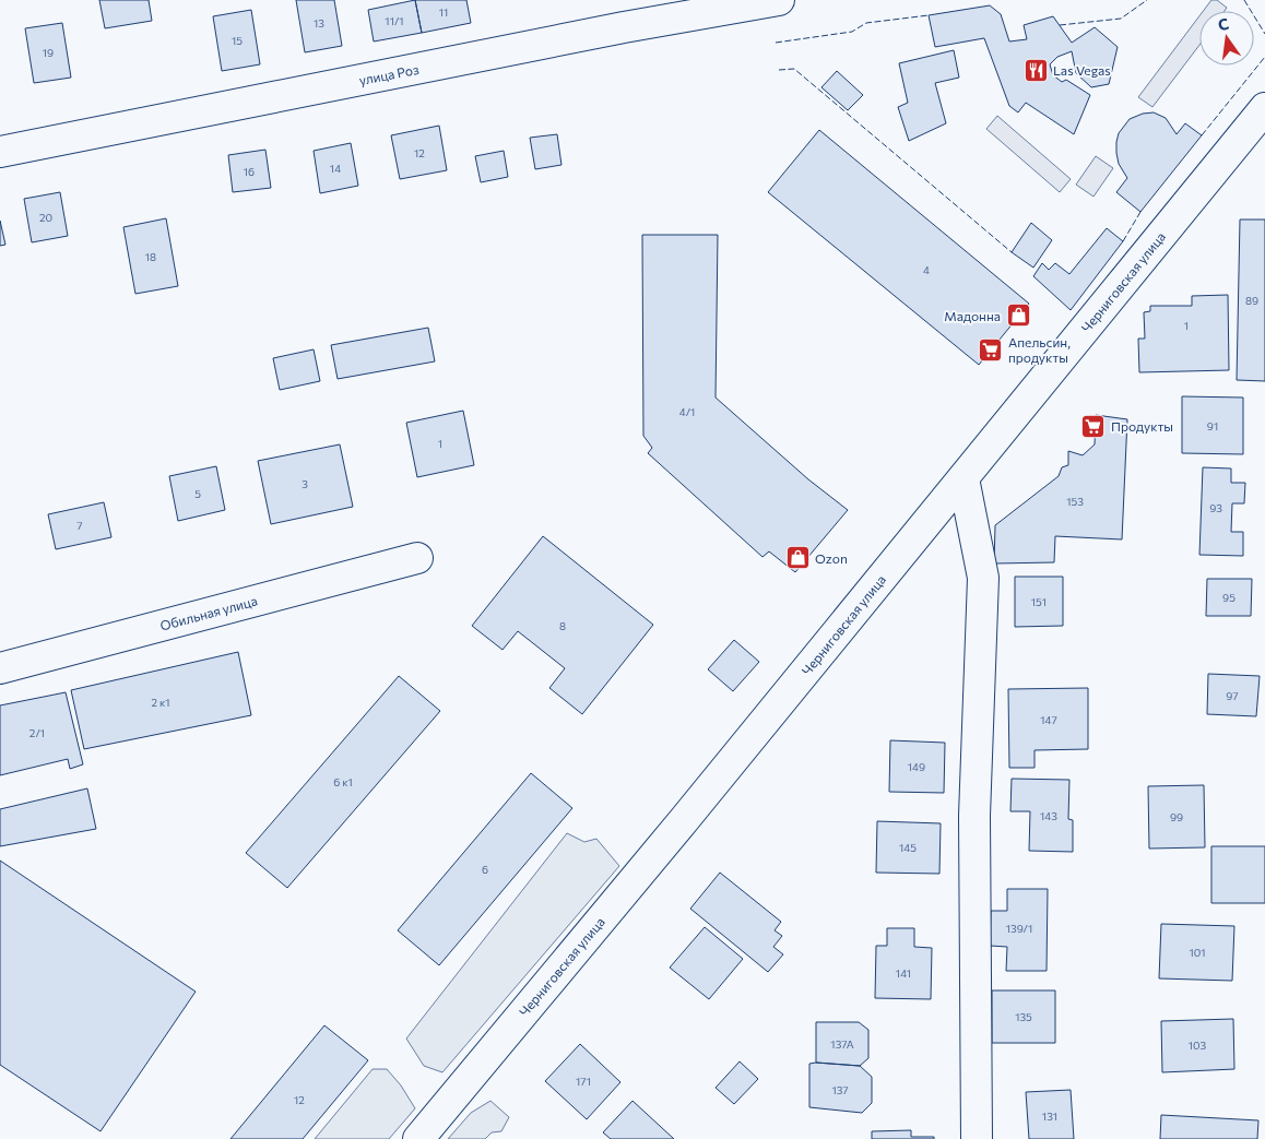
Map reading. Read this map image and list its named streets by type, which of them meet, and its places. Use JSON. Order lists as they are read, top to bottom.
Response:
{
  "streets": {
    "street": ["улица Роз", "Черниговская улица", "Обильная улица"]
  },
  "places": {
    "restaurant": ["Las Vegas"],
    "shop": ["Мадонна", "Ozon"],
    "supermarket": ["Апельсин, продукты", "Продукты"]
  },
  "house_numbers": [
    "11",
    "11/1",
    "13",
    "15",
    "19",
    "12",
    "14",
    "16",
    "20",
    "18",
    "4",
    "89",
    "1",
    "4/1",
    "91",
    "1",
    "3",
    "5",
    "153",
    "93",
    "7",
    "95",
    "151",
    "8",
    "97",
    "2 к1",
    "147",
    "2/1",
    "149",
    "6 к1",
    "143",
    "99",
    "145",
    "6",
    "139/1",
    "101",
    "141",
    "135",
    "137А",
    "103",
    "171",
    "137",
    "12",
    "131"
  ],
  "north": "top"
}
